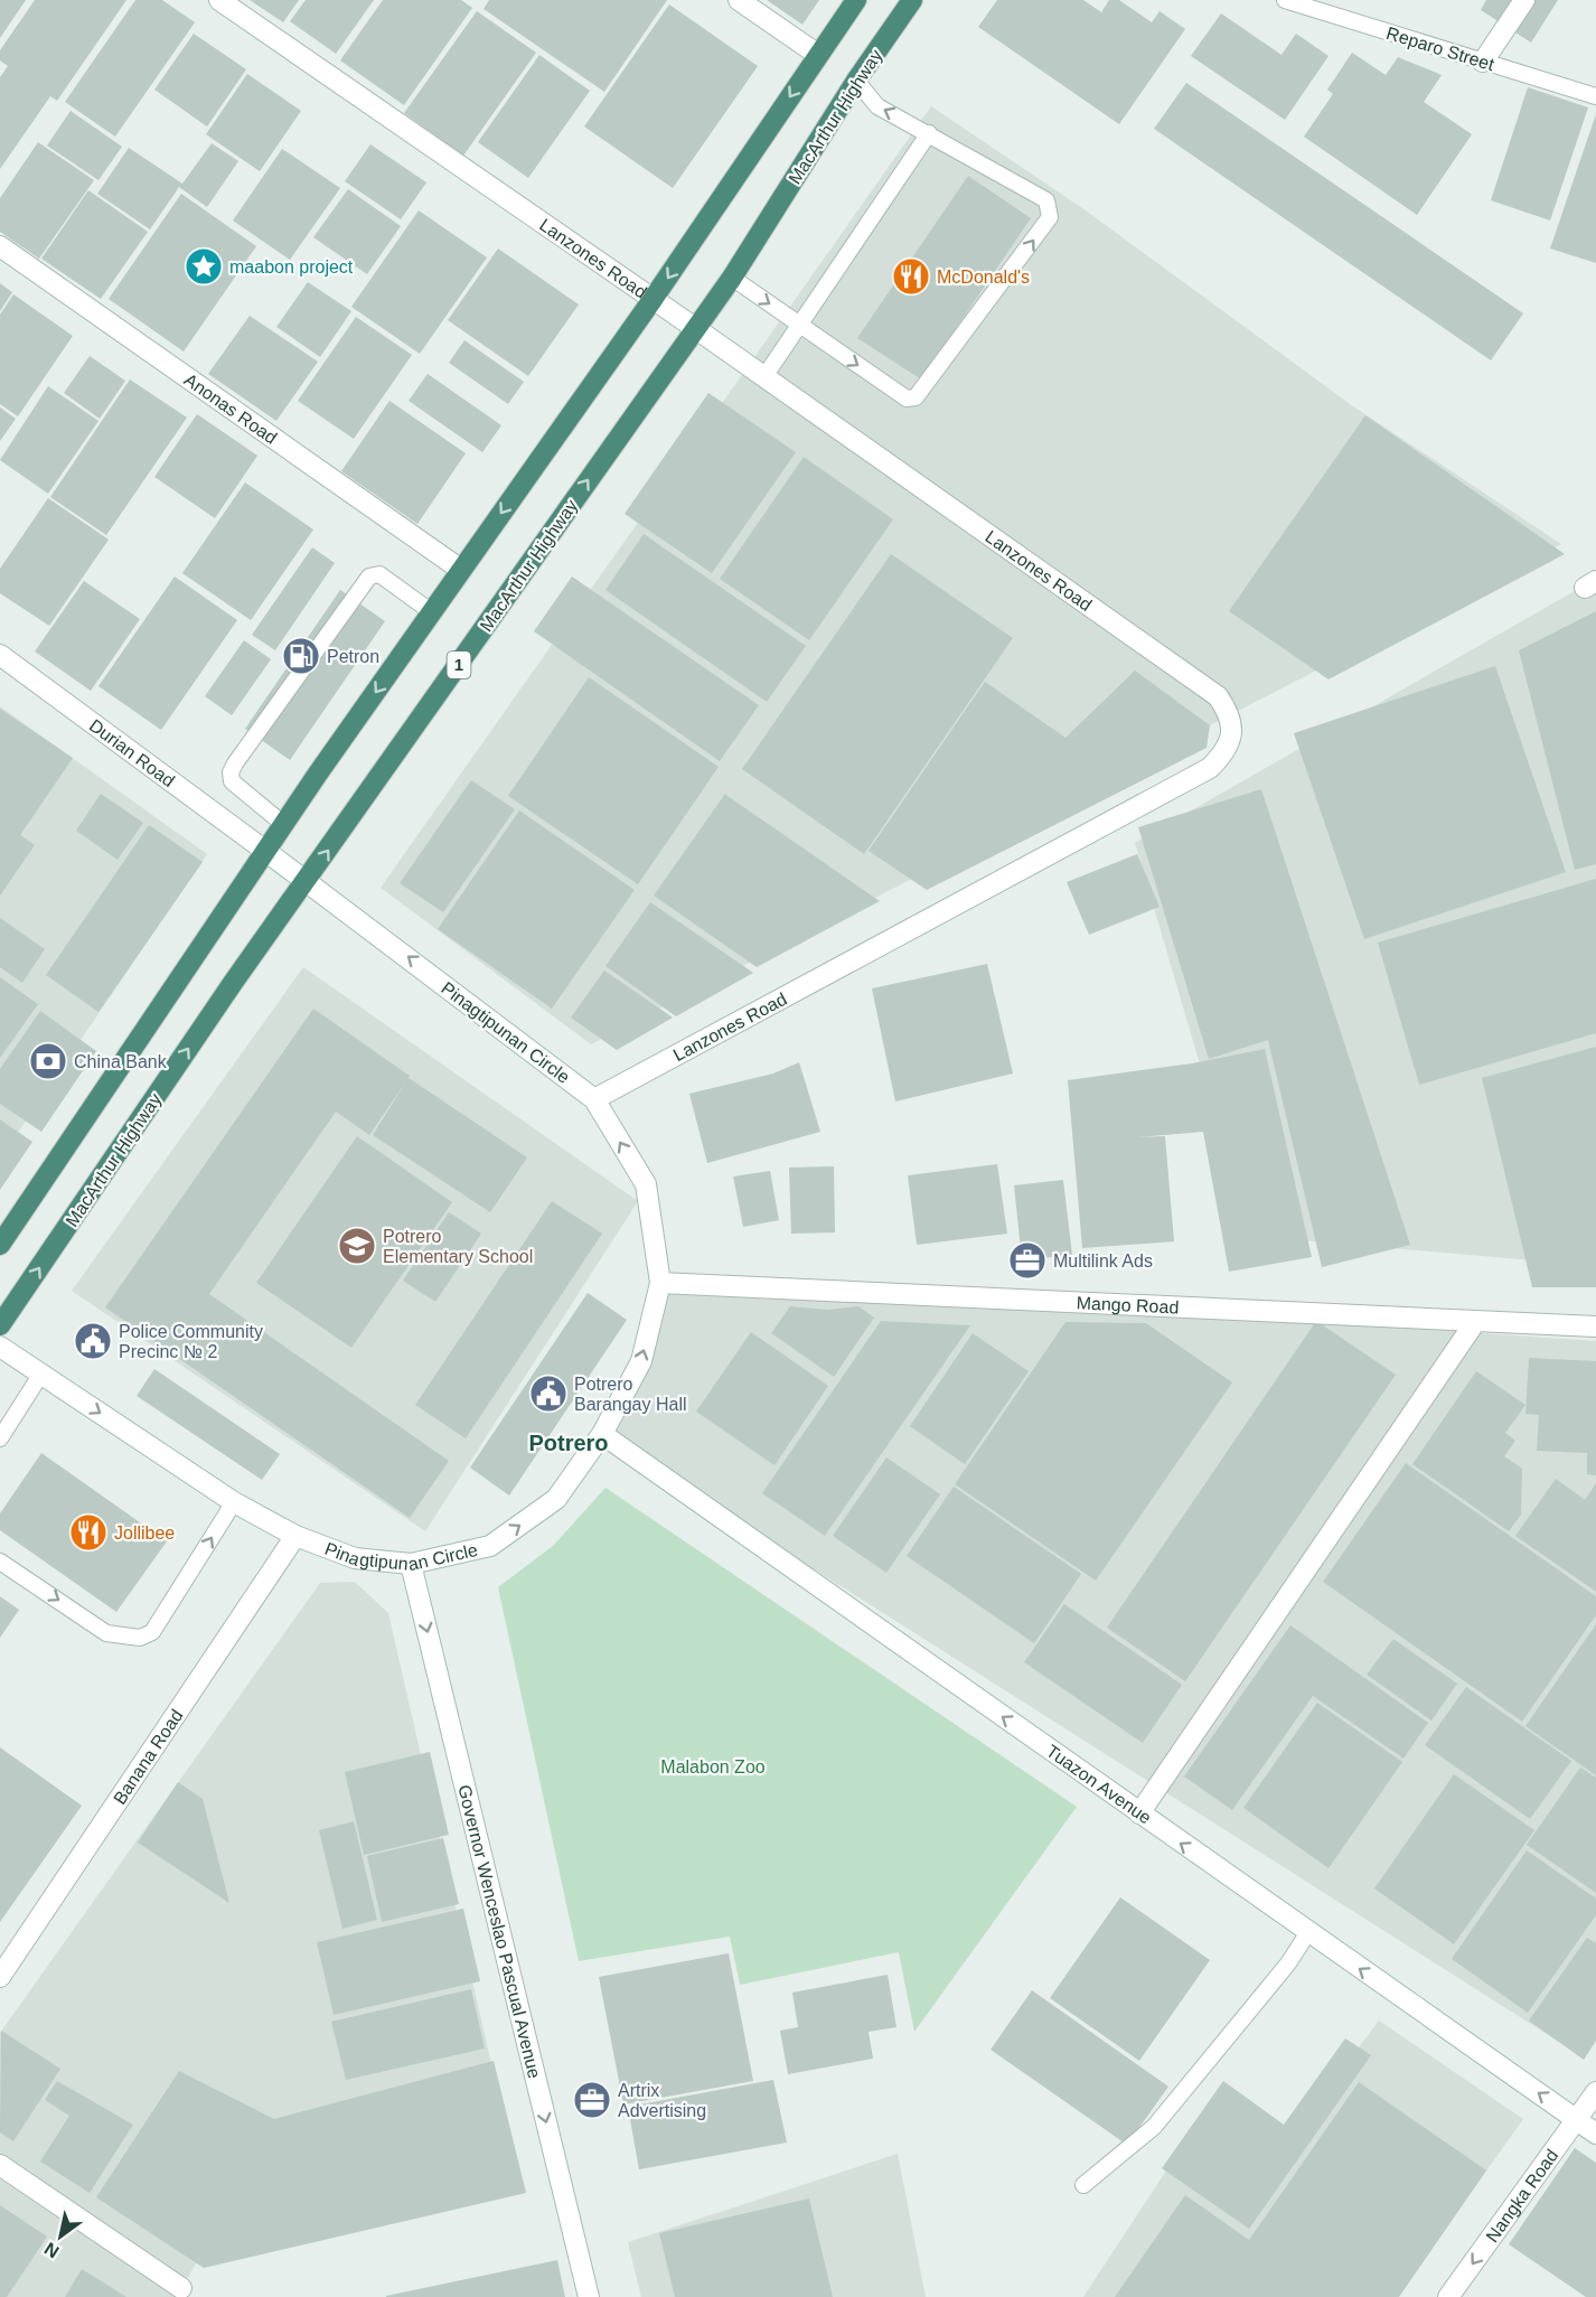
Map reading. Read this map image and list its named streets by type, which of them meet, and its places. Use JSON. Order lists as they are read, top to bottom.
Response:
{
  "streets": {
    "highway": ["MacArthur Highway", "1"],
    "street": [
      "Lanzones Road",
      "Anonas Road",
      "Durian Road",
      "Pinagtipunan Circle",
      "Mango Road",
      "Banana Road",
      "Tuazon Avenue",
      "Governor Wenceslao Pascual Avenue",
      "Nangka Road"
    ],
    "lane": ["Reparo Street"]
  },
  "crossings": [
    ["MacArthur Highway", "Lanzones Road"],
    ["MacArthur Highway", "Pinagtipunan Circle"],
    ["Lanzones Road", "Pinagtipunan Circle"],
    ["Durian Road", "Pinagtipunan Circle"],
    ["Pinagtipunan Circle", "Mango Road"],
    ["Pinagtipunan Circle", "Banana Road"],
    ["Pinagtipunan Circle", "Tuazon Avenue"],
    ["Pinagtipunan Circle", "Governor Wenceslao Pascual Avenue"],
    ["Tuazon Avenue", "Nangka Road"]
  ],
  "one_way": ["Tuazon Avenue", "Governor Wenceslao Pascual Avenue", "Nangka Road"],
  "districts": ["Potrero"],
  "parks": ["Malabon Zoo"],
  "places": {
    "place": ["maabon project"],
    "restaurant": ["McDonald's", "Jollibee"],
    "fuel station": ["Petron"],
    "bank": ["China Bank"],
    "school or university": ["Potrero Elementary School"],
    "office": ["Multilink Ads", "Artrix Advertising"],
    "public building": ["Police Community Precinc № 2", "Potrero Barangay Hall"]
  },
  "north": "bottom left"
}
